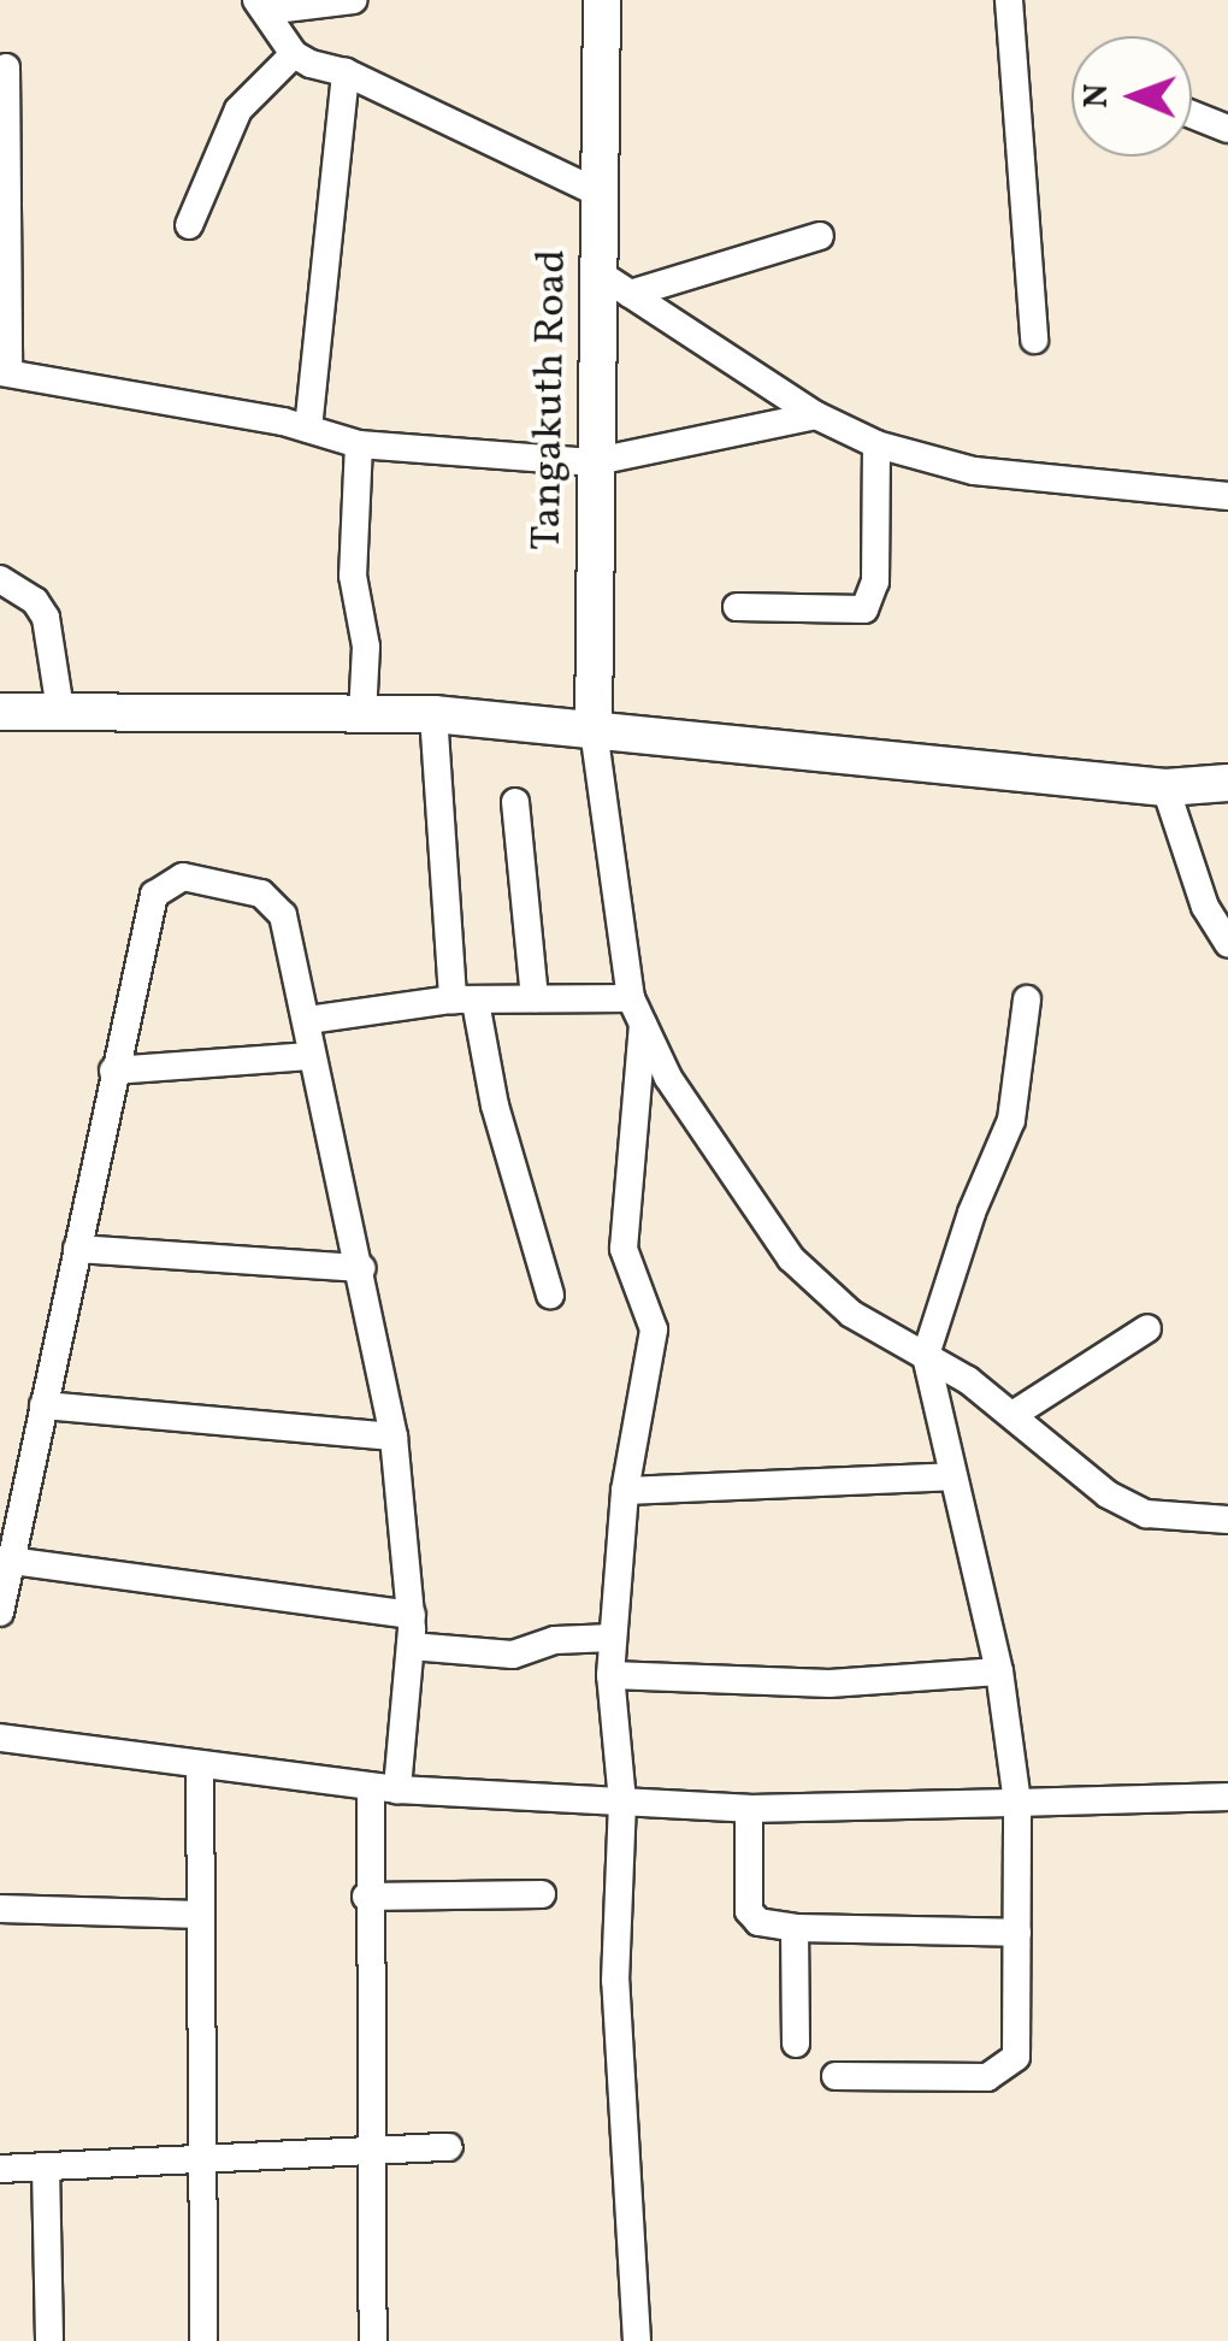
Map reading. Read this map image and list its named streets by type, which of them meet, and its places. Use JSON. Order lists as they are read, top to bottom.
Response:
{
  "streets": {
    "street": ["Tangakuth Road"]
  },
  "north": "left"
}
